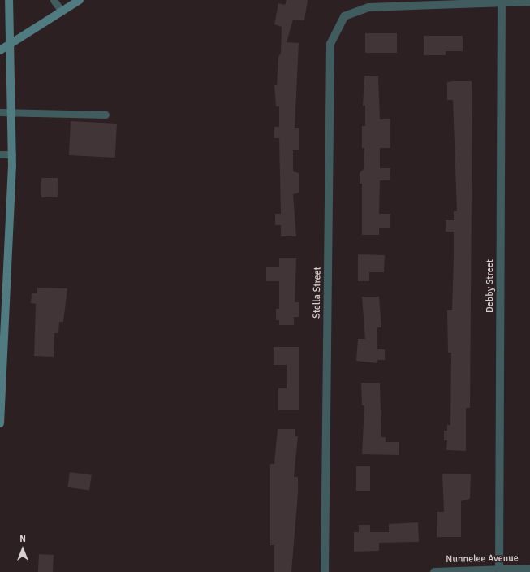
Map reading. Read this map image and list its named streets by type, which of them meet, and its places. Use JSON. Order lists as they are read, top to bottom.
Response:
{
  "streets": {
    "street": ["Debby Street", "Stella Street", "Nunnelee Avenue"]
  },
  "crossings": [
    ["Debby Street", "Stella Street"],
    ["Debby Street", "Nunnelee Avenue"]
  ],
  "north": "top"
}
